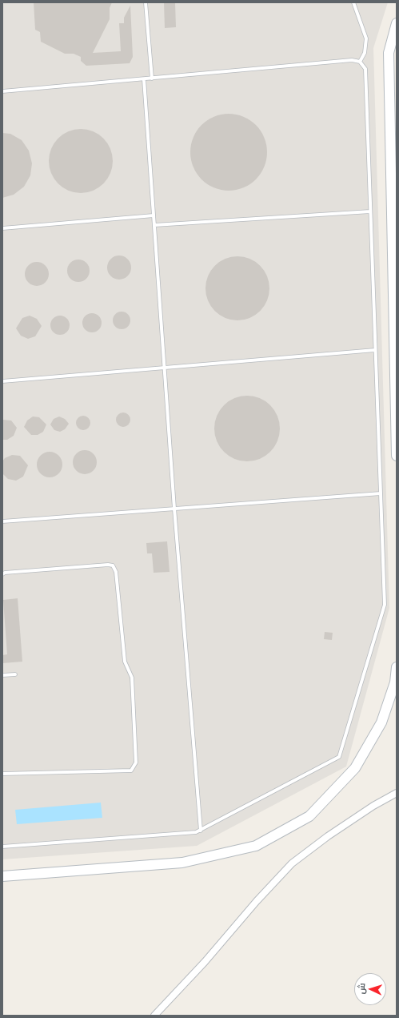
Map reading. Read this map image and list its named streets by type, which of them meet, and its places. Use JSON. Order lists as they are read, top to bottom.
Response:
{
  "north": "left"
}
